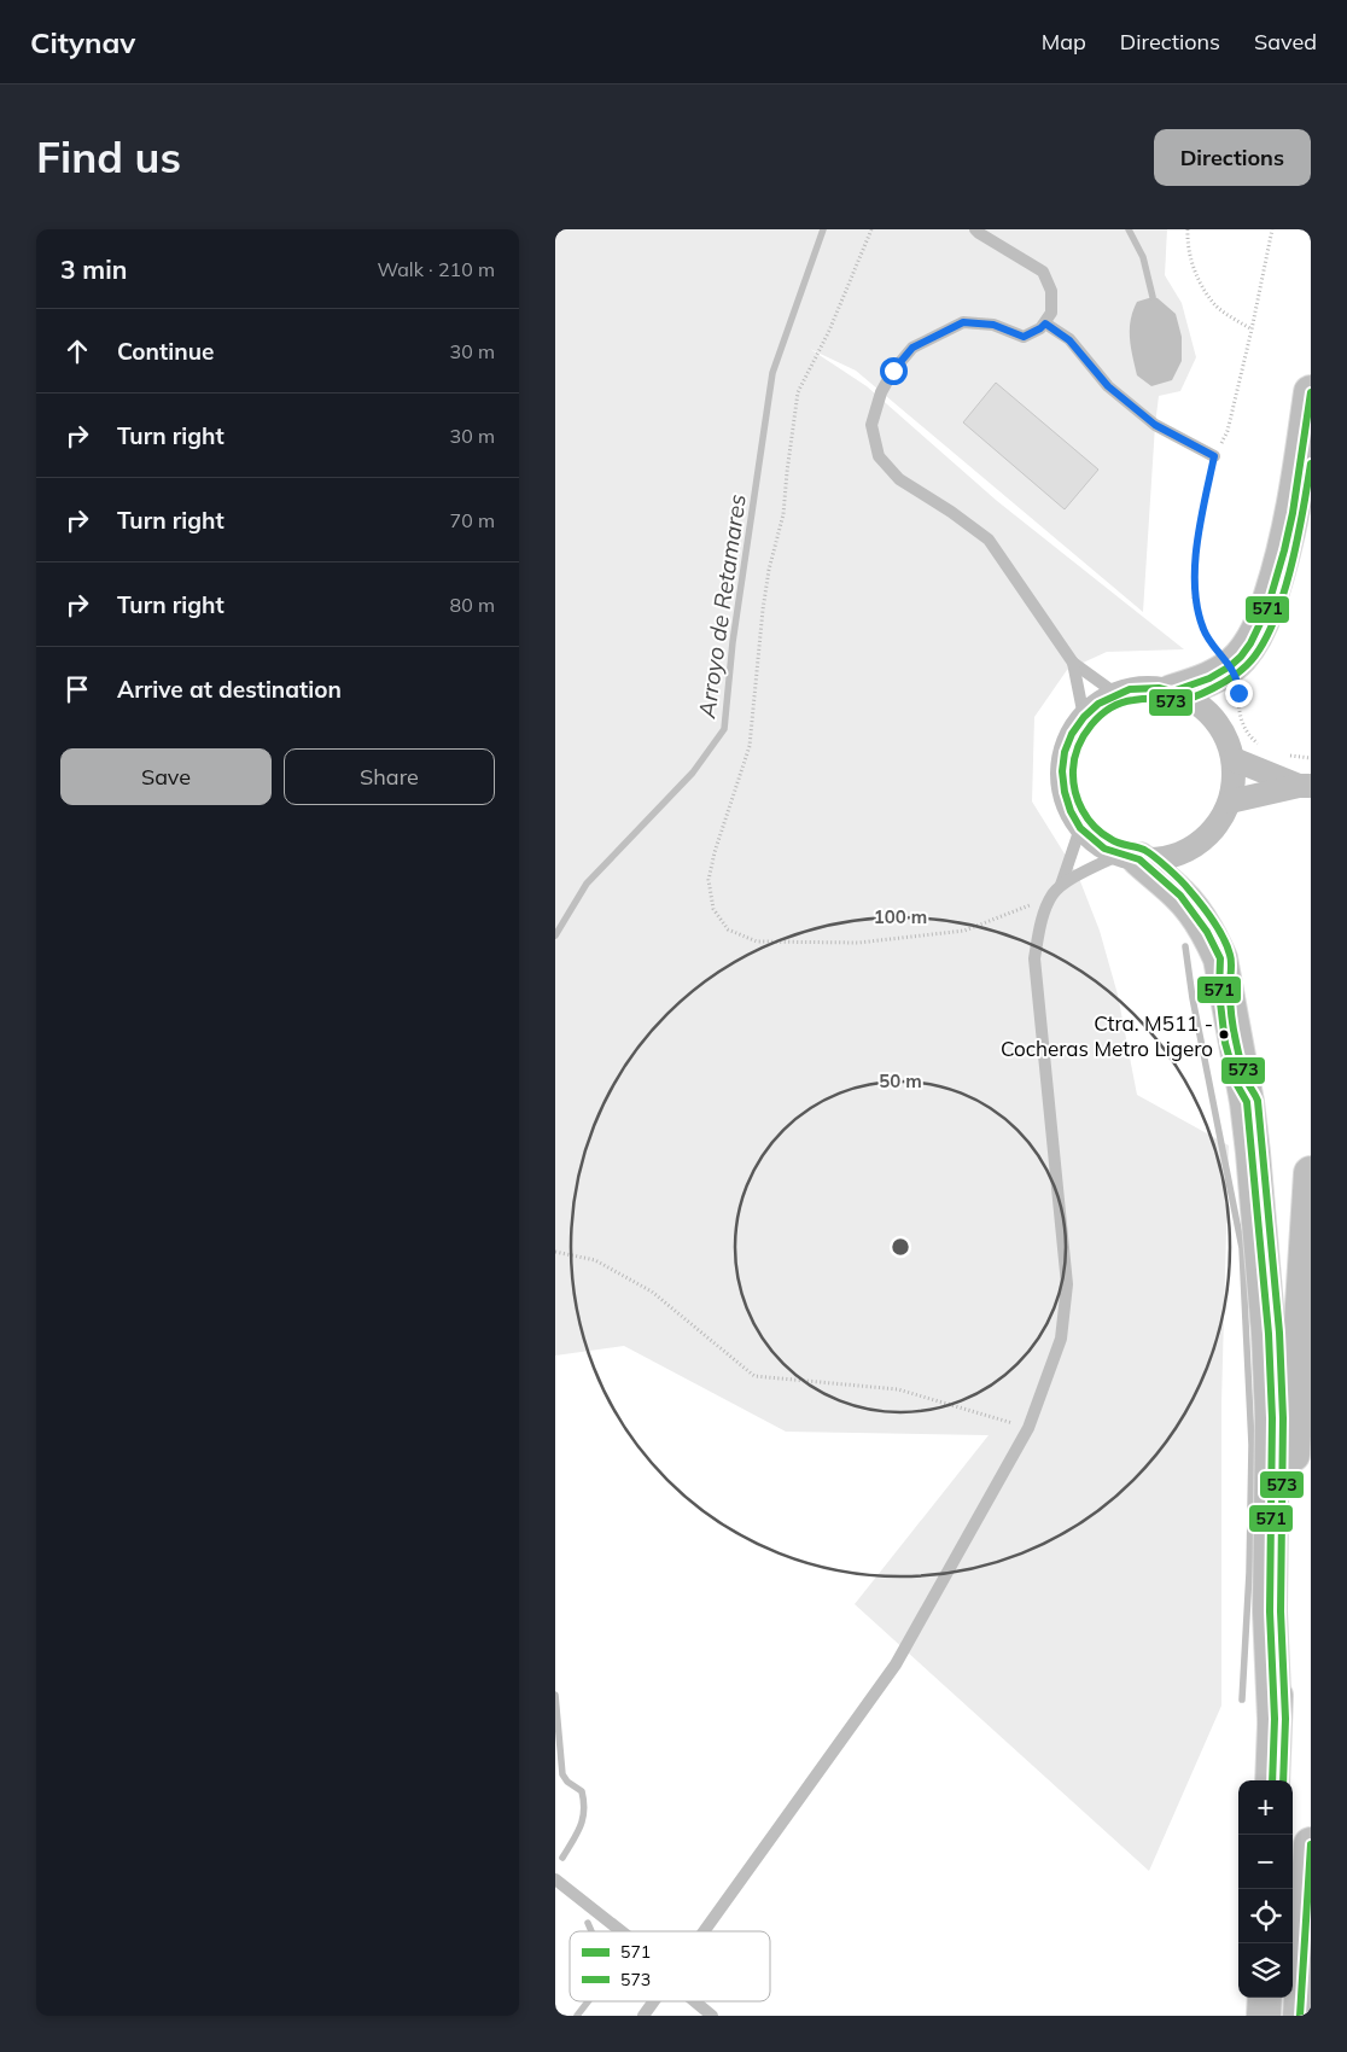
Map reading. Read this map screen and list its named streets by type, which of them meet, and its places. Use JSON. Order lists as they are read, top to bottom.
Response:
{
  "water": ["Arroyo de Retamares"],
  "places": ["Ctra. M511 - Cocheras Metro Ligero"],
  "lines": ["transit line 571", "transit line 573"],
  "legend": ["571", "573"],
  "page": {
    "header": "Citynav",
    "nav": ["Map", "Directions", "Saved"],
    "buttons": [
      "Directions",
      ["Save", "Share"]
    ],
    "title": "Find us",
    "heading": ["3 min", "Walk · 210 m"],
    "list": [
      ["Continue", "30 m"],
      ["Turn right", "30 m"],
      ["Turn right", "70 m"],
      ["Turn right", "80 m"],
      "Arrive at destination"
    ],
    "map_buttons": ["+", "−"]
  },
  "rings": ["100 m", "50 m"]
}
